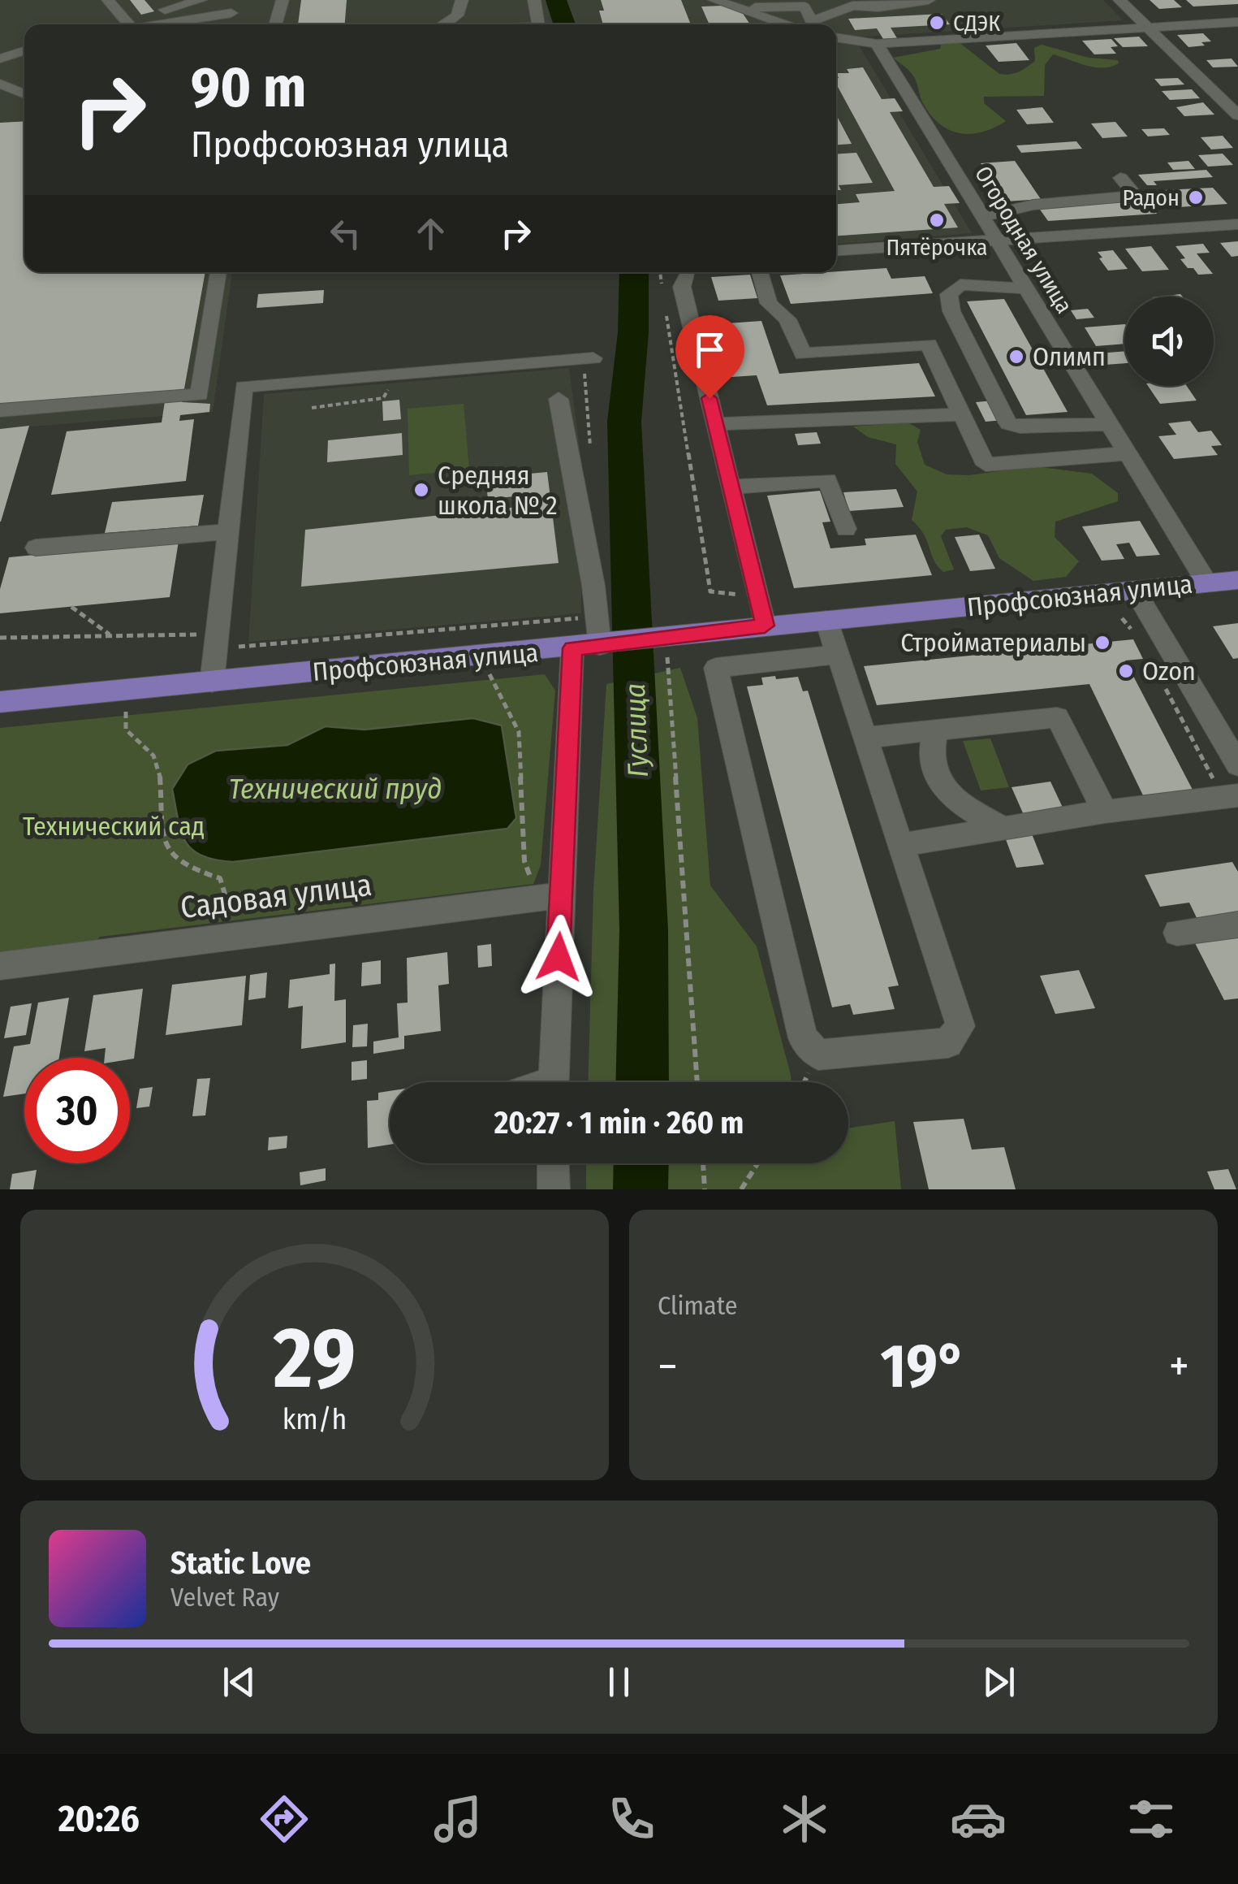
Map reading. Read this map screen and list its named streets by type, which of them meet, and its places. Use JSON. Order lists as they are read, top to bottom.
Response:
{
  "streets": {
    "main road": ["Профсоюзная улица"],
    "street": ["Огородная улица", "Садовая улица"]
  },
  "crossings": [
    ["Огородная улица", "Профсоюзная улица"]
  ],
  "water": ["Гуслица", "Технический пруд"],
  "parks": ["Технический сад"],
  "places": [
    "СДЭК",
    "Радон",
    "Пятёрочка",
    "Олимп",
    "Средняя школа № 2",
    "Стройматериалы",
    "Ozon"
  ],
  "page": {
    "turn": ["90 m", "Профсоюзная улица"],
    "limit": "30",
    "trip": "20:27 · 1 min · 260 m",
    "tile": "Climate",
    "heat": ["−", "19°", "+"],
    "song": ["Static Love", "Velvet Ray"],
    "tabs": "20:26",
    "gauge": ["29", "km/h"]
  }
}
